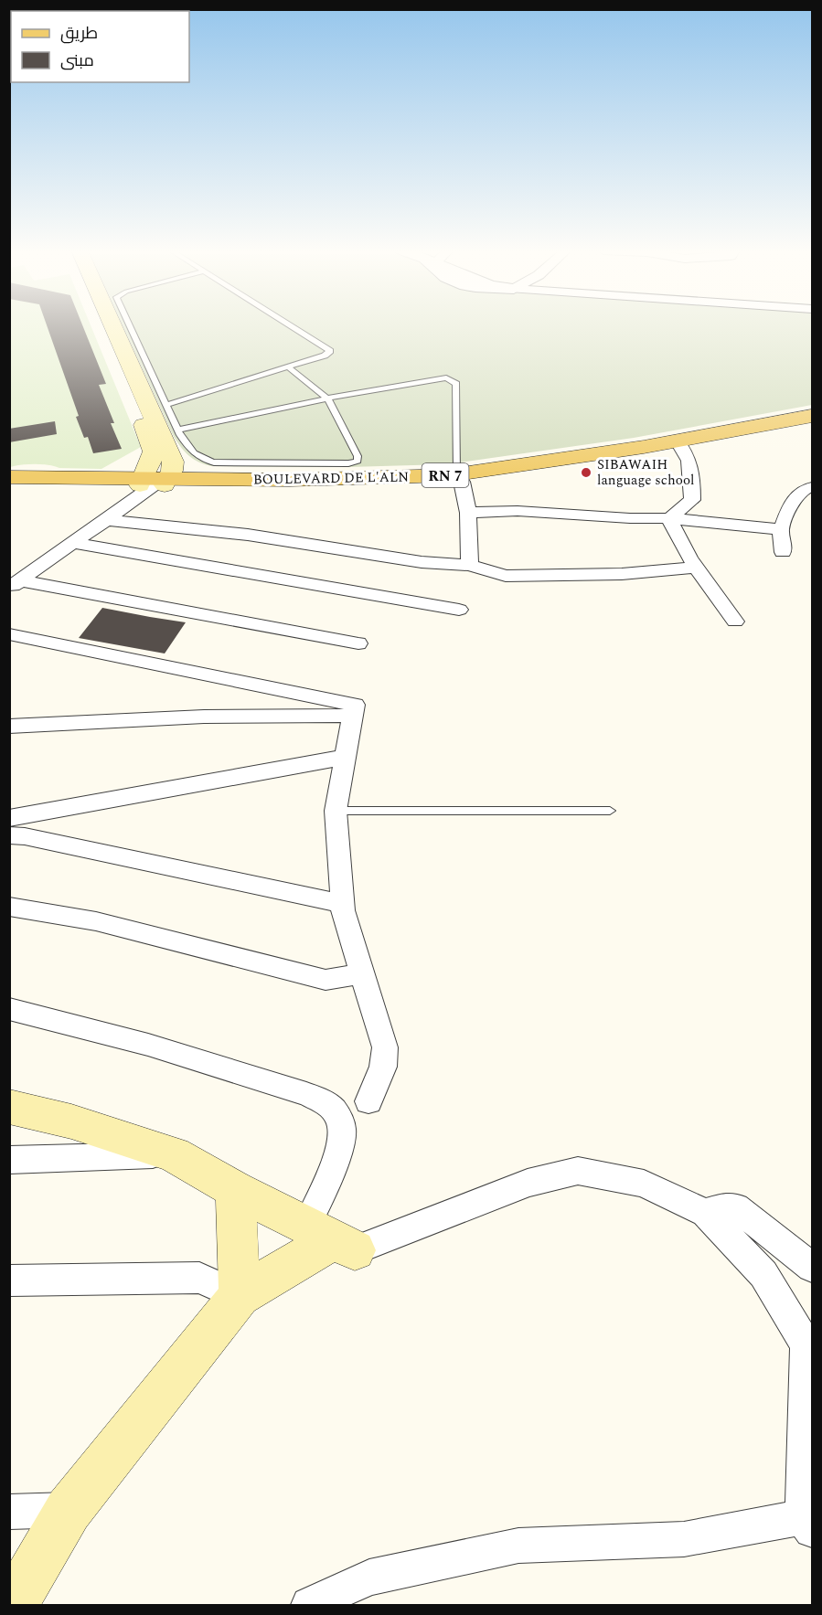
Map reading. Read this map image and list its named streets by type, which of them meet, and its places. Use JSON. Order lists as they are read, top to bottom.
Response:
{
  "streets": {
    "main road": ["RN 7", "BOULEVARD DE L'ALN"]
  },
  "places": ["SIBAWAIH language school"],
  "legend": ["طريق", "مبنى"]
}
